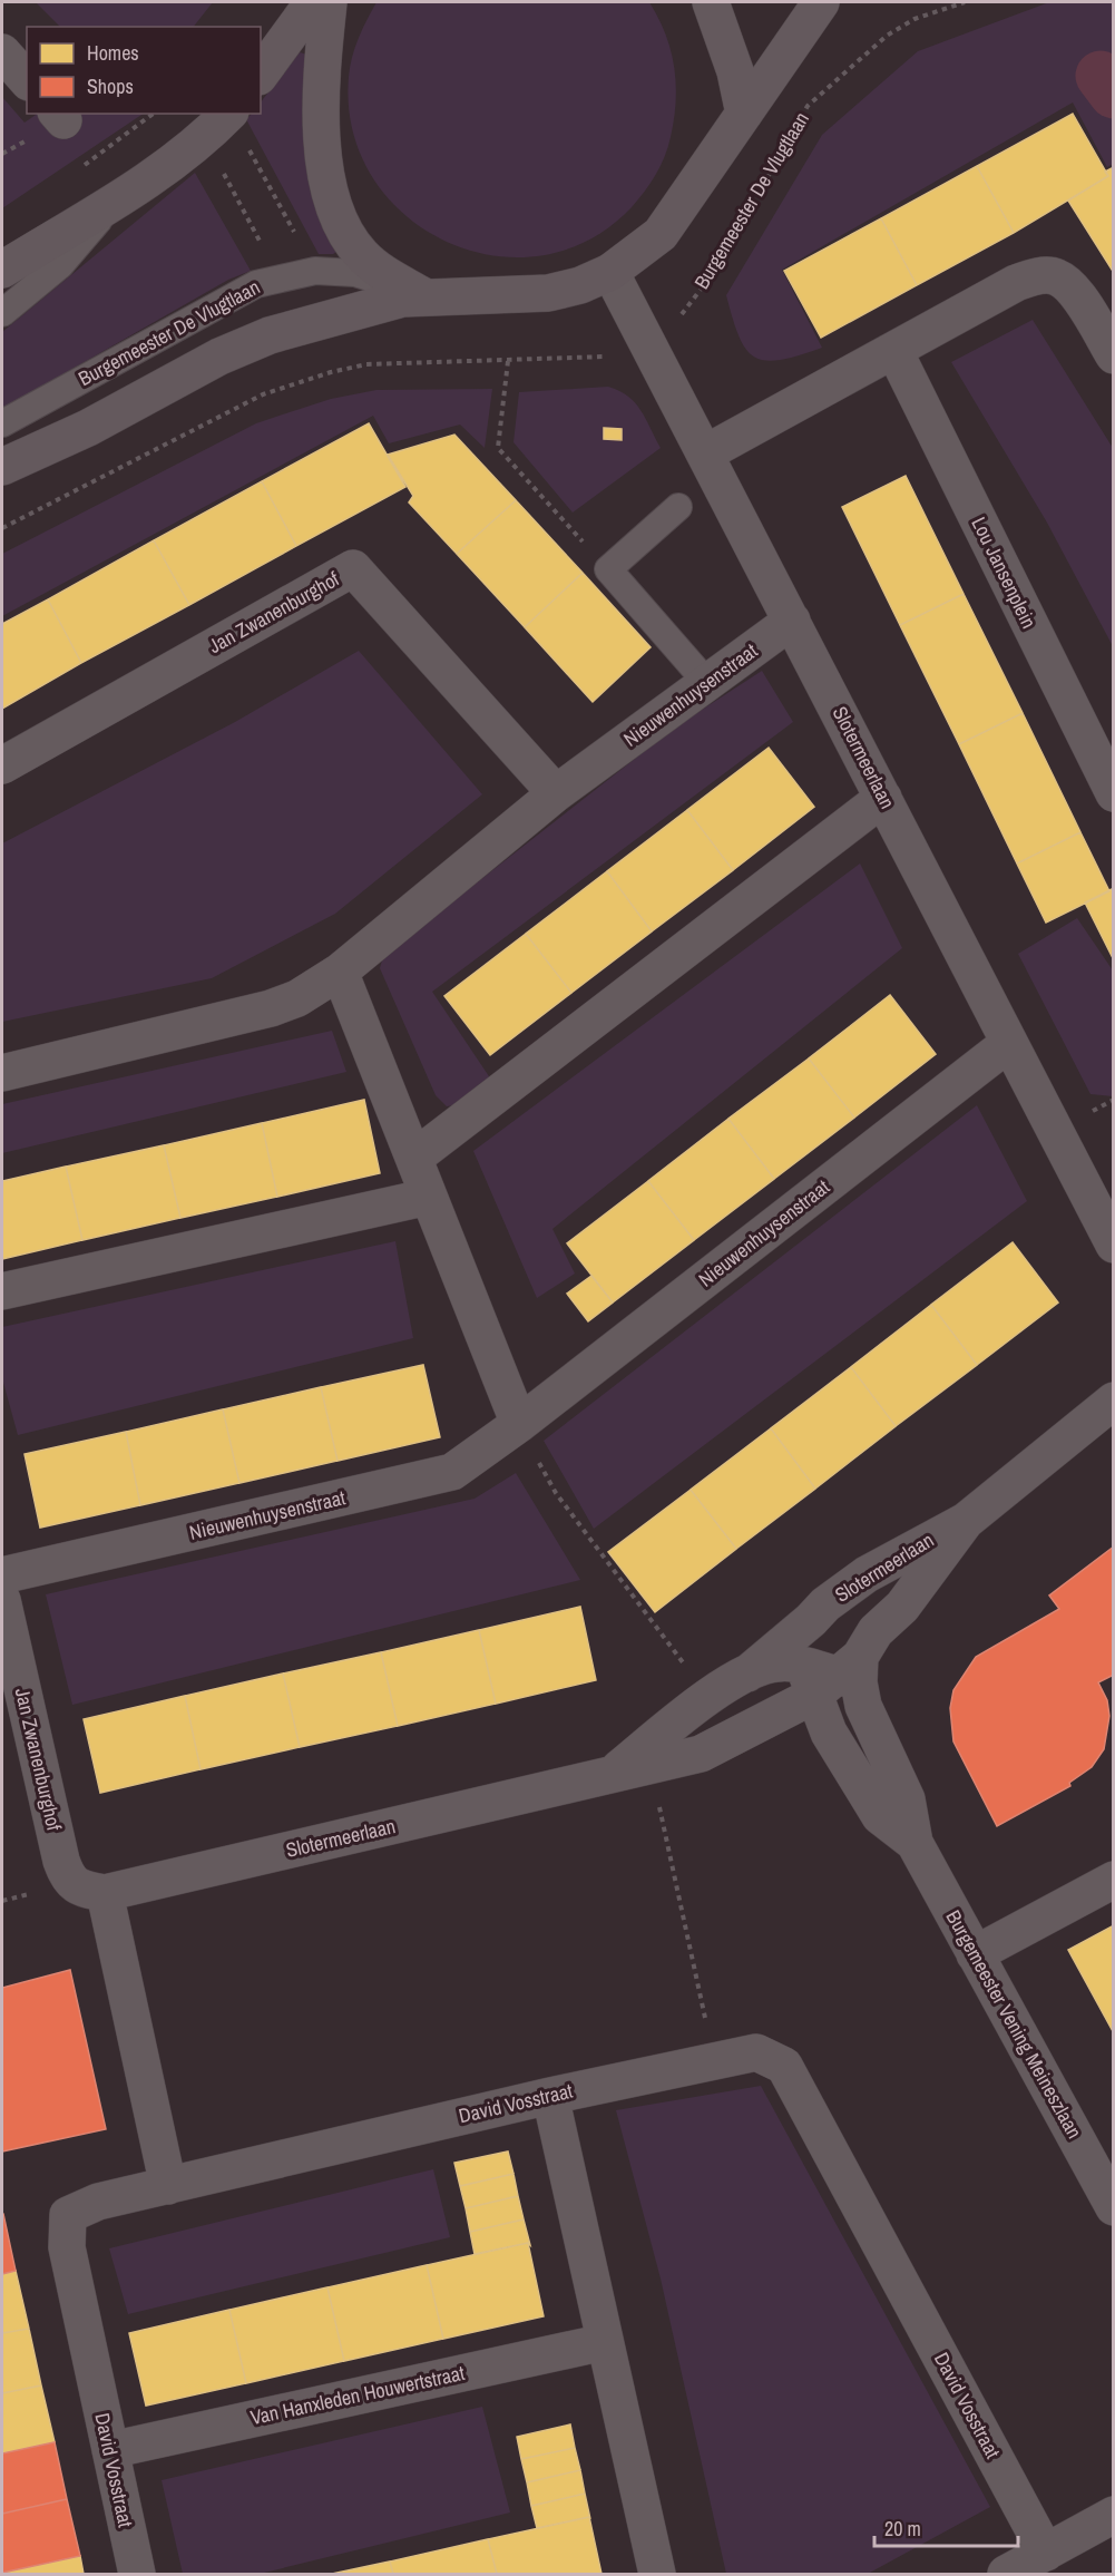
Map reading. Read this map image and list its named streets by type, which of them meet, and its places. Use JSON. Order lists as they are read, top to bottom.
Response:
{
  "streets": {
    "main road": ["Burgemeester De Vlugtlaan"],
    "street": [
      "Lou Jansenplein",
      "Jan Zwanenburghof",
      "Nieuwenhuysenstraat",
      "Slotermeerlaan",
      "Burgemeester Vening Meineszlaan",
      "David Vosstraat",
      "Van Hanxleden Houwertstraat"
    ]
  },
  "crossings": [
    ["Burgemeester De Vlugtlaan", "Slotermeerlaan"],
    ["Jan Zwanenburghof", "Nieuwenhuysenstraat"],
    ["Jan Zwanenburghof", "Slotermeerlaan"],
    ["Nieuwenhuysenstraat", "Slotermeerlaan"],
    ["Slotermeerlaan", "Burgemeester Vening Meineszlaan"],
    ["David Vosstraat", "Van Hanxleden Houwertstraat"]
  ],
  "legend": ["Homes", "Shops"],
  "scale_bar": "20 m"
}
